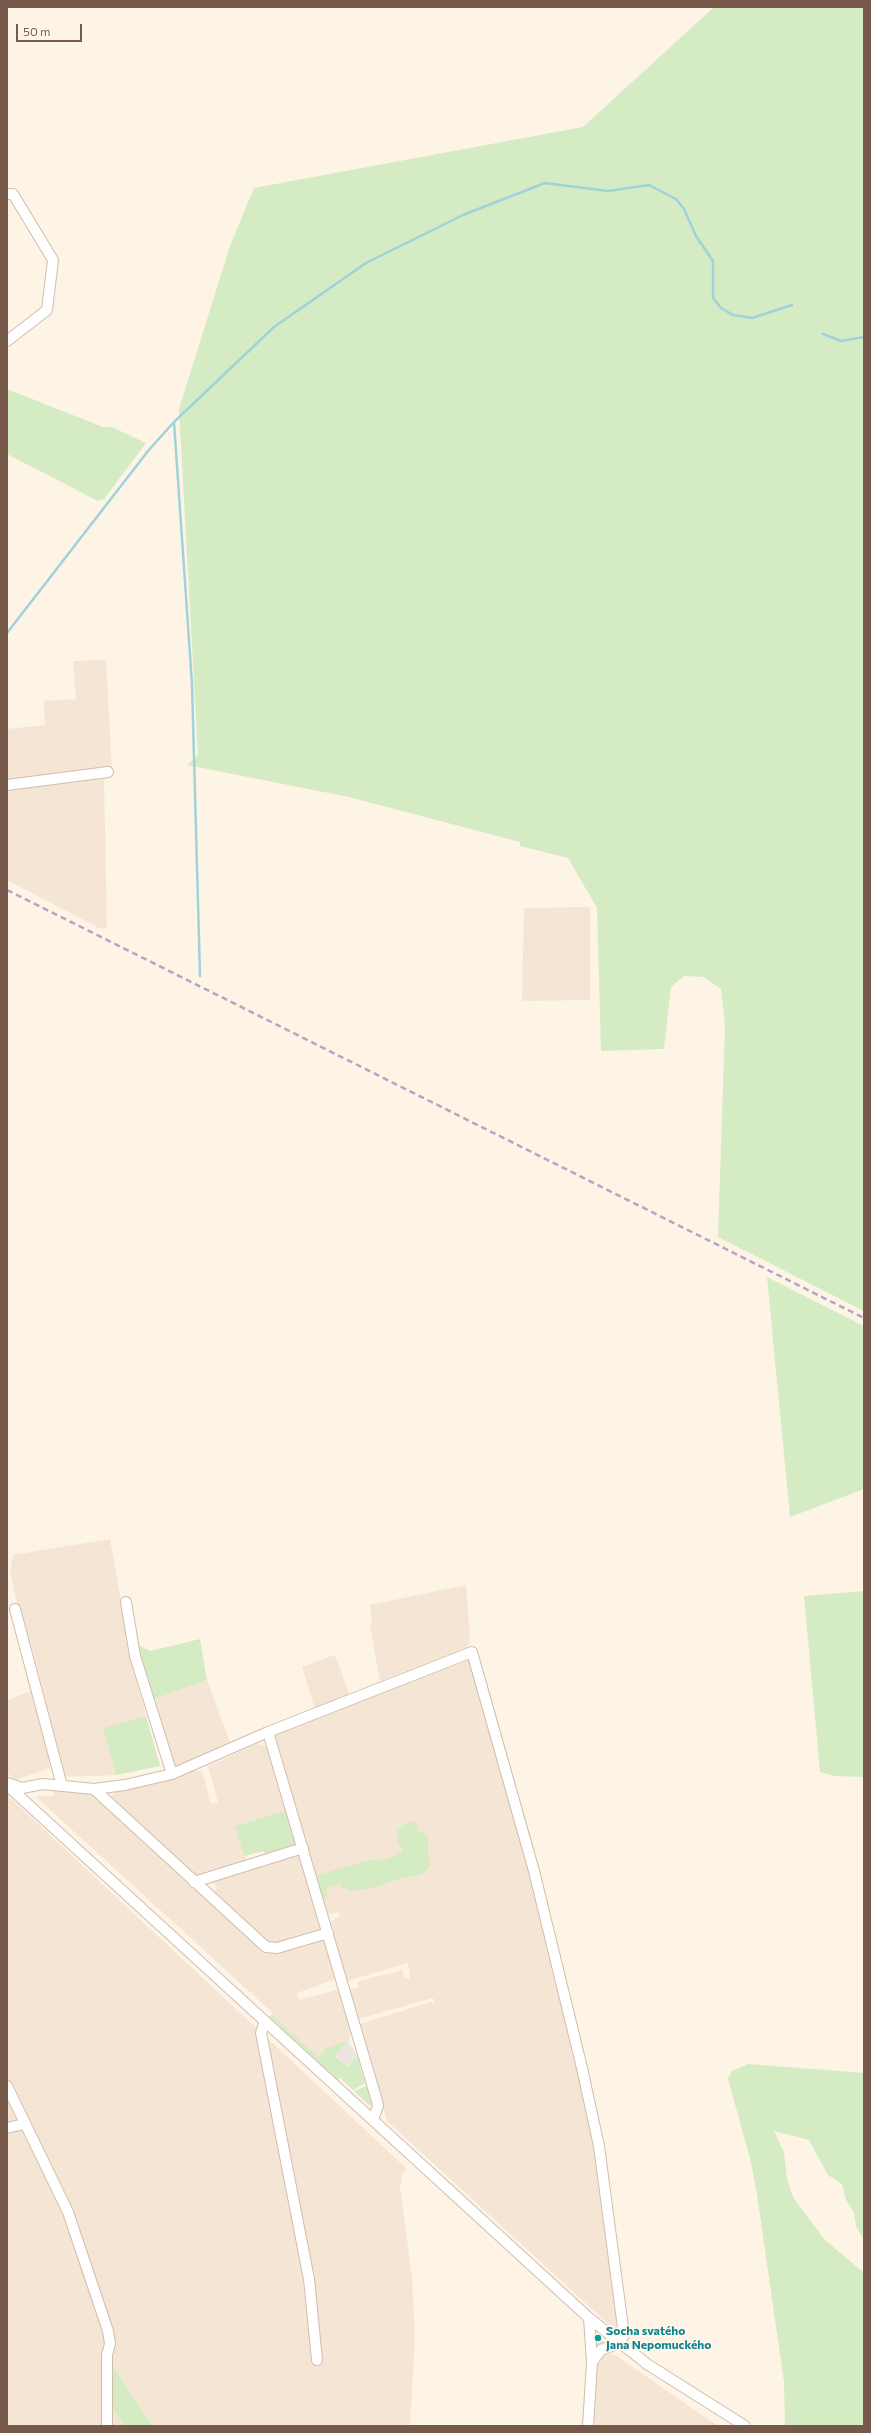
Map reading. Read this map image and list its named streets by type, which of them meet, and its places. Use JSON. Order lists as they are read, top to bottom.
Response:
{
  "places": ["Socha svatého Jana Nepomuckého"],
  "scale_bar": "50 m"
}
